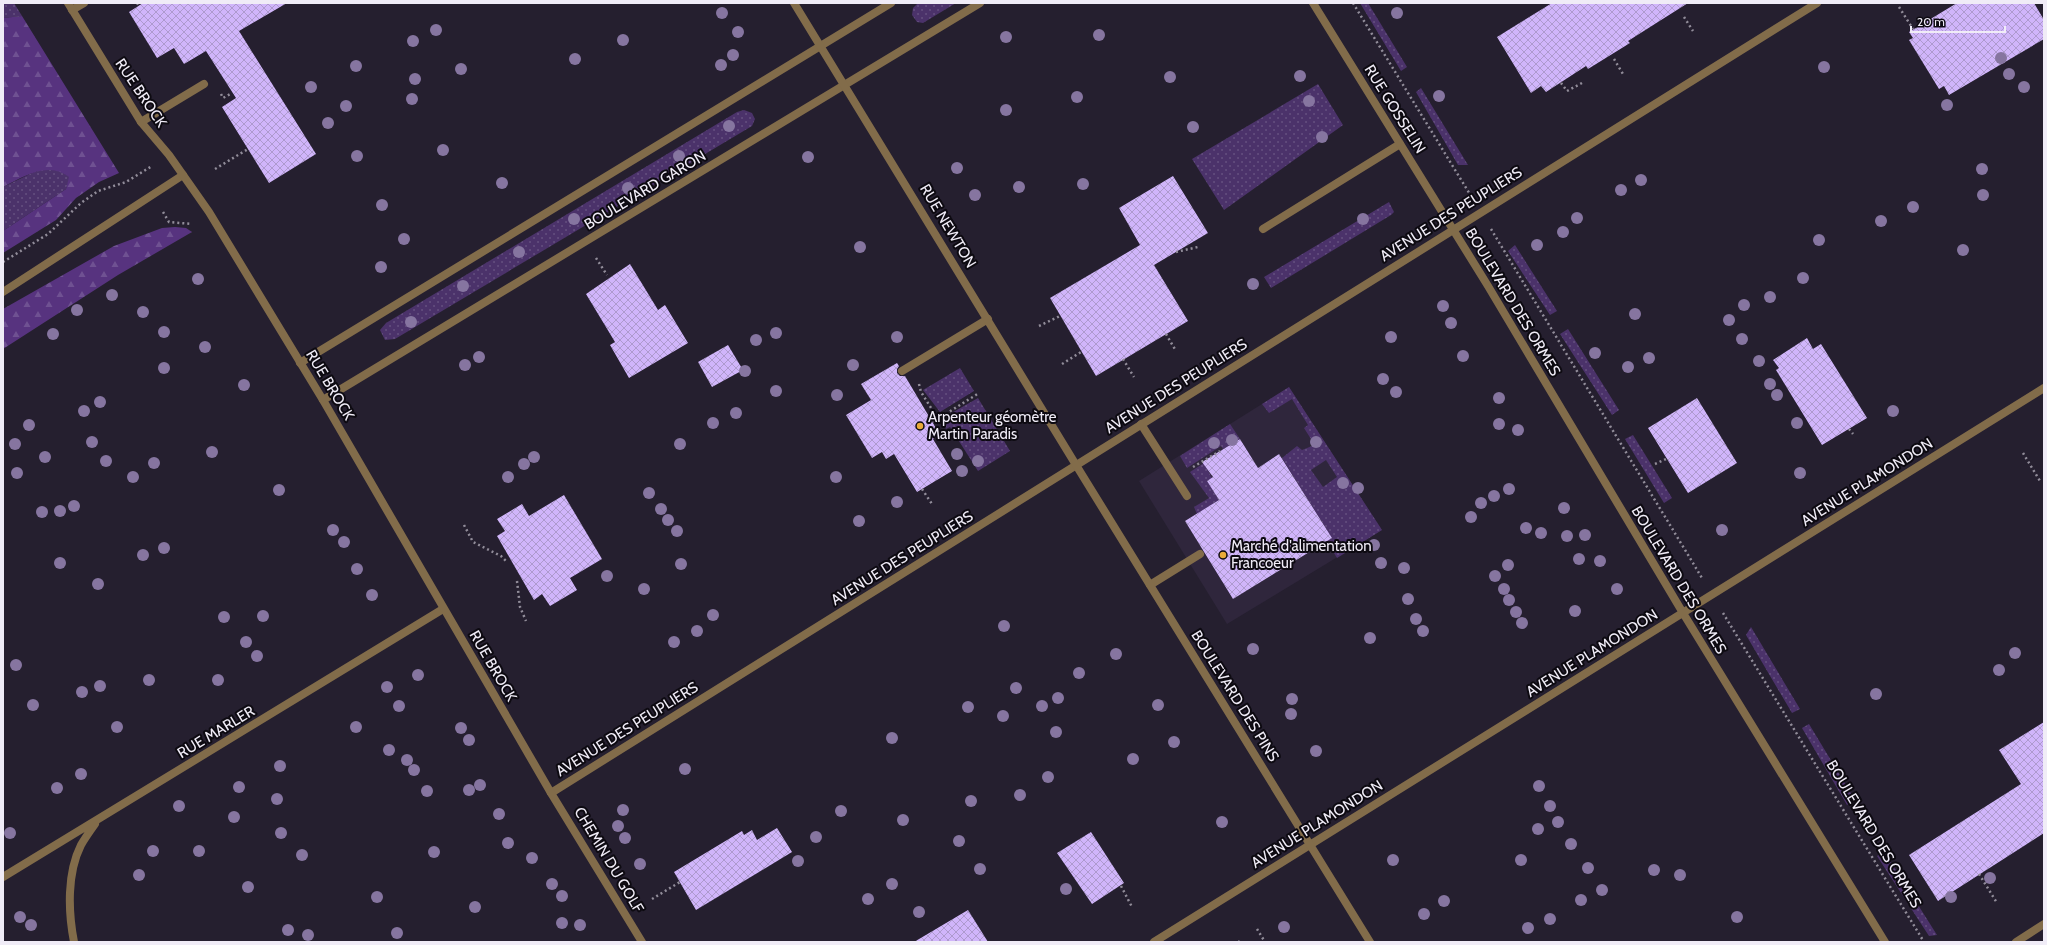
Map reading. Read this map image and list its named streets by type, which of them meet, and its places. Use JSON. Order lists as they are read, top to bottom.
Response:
{
  "streets": {
    "street": [
      "RUE BROCK",
      "RUE GOSSELIN",
      "BOULEVARD GARON",
      "AVENUE DES PEUPLIERS",
      "RUE NEWTON",
      "BOULEVARD DES ORMES",
      "AVENUE PLAMONDON",
      "BOULEVARD DES PINS",
      "RUE MARLER",
      "CHEMIN DU GOLF"
    ]
  },
  "crossings": [
    ["RUE BROCK", "BOULEVARD GARON"],
    ["RUE BROCK", "AVENUE DES PEUPLIERS"],
    ["RUE BROCK", "RUE MARLER"],
    ["RUE BROCK", "CHEMIN DU GOLF"],
    ["RUE GOSSELIN", "AVENUE DES PEUPLIERS"],
    ["RUE GOSSELIN", "BOULEVARD DES ORMES"],
    ["BOULEVARD GARON", "RUE NEWTON"],
    ["AVENUE DES PEUPLIERS", "RUE NEWTON"],
    ["AVENUE DES PEUPLIERS", "BOULEVARD DES ORMES"],
    ["AVENUE DES PEUPLIERS", "BOULEVARD DES PINS"],
    ["AVENUE DES PEUPLIERS", "CHEMIN DU GOLF"],
    ["RUE NEWTON", "BOULEVARD DES PINS"],
    ["BOULEVARD DES ORMES", "AVENUE PLAMONDON"],
    ["AVENUE PLAMONDON", "BOULEVARD DES PINS"]
  ],
  "places": ["Arpenteur géomètre Martin Paradis", "Marché d'alimentation Francoeur"],
  "scale_bar": "20 m"
}
